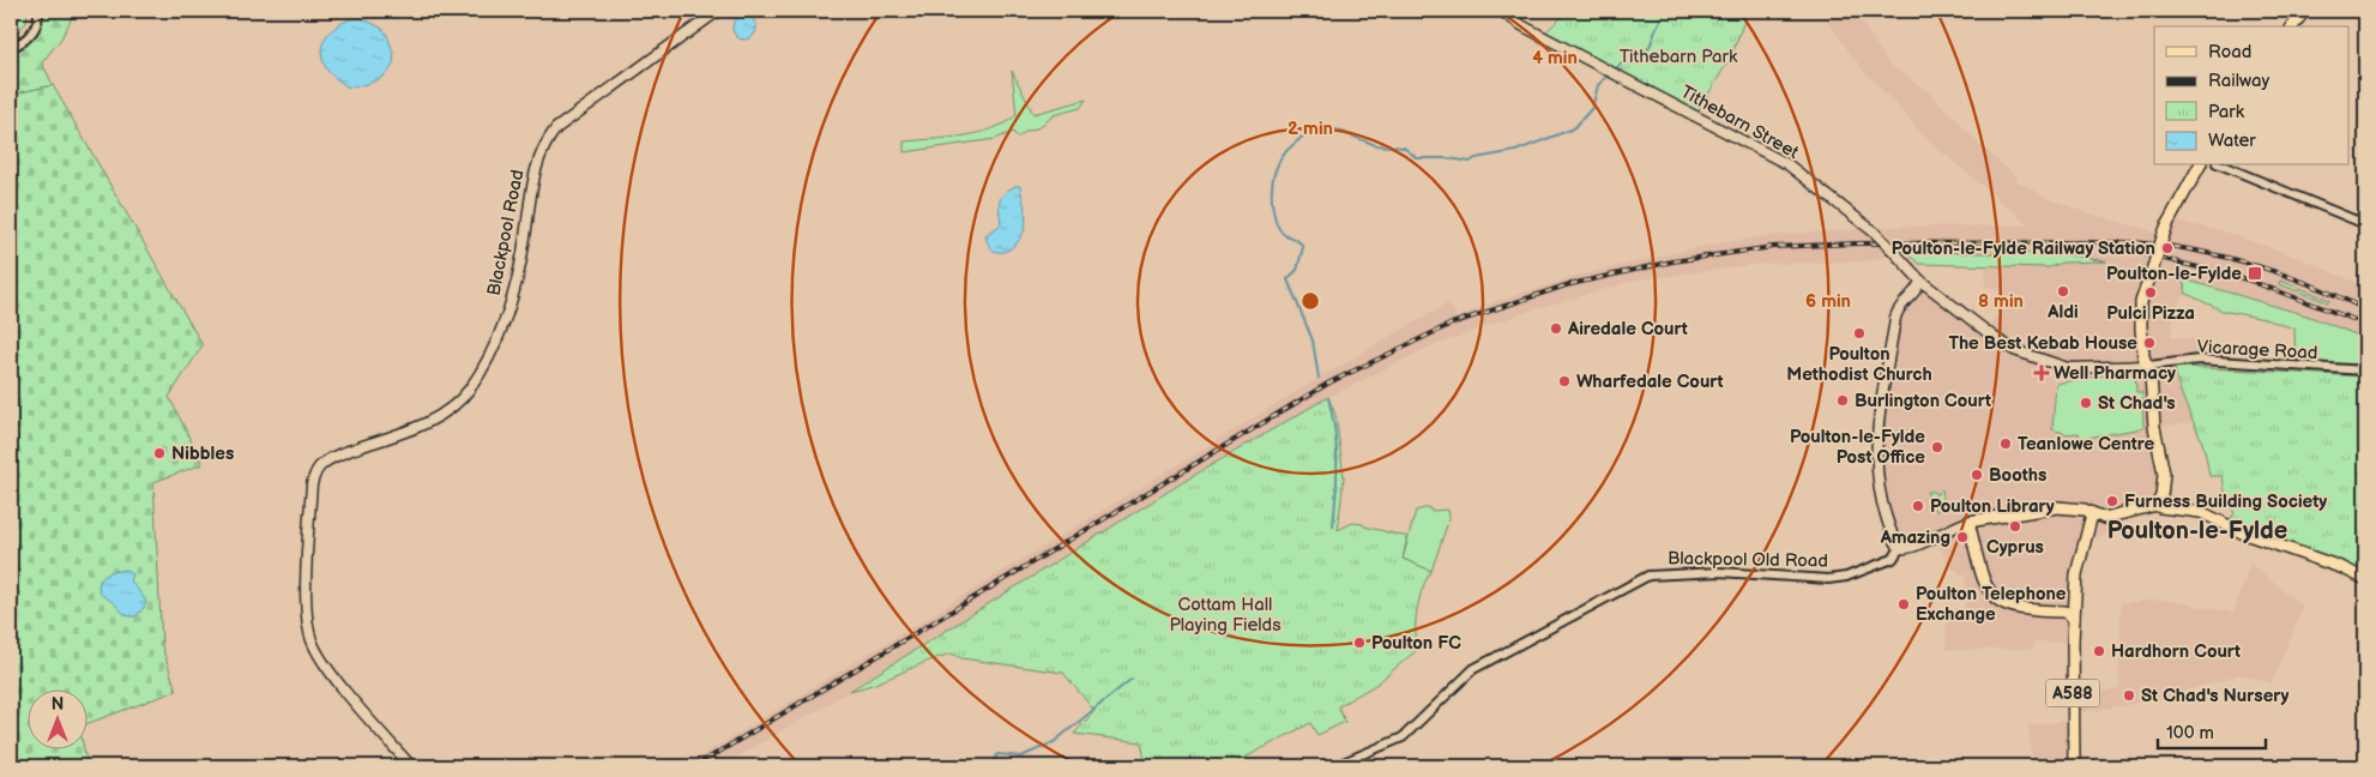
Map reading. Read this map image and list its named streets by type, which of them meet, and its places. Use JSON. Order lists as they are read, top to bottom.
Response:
{
  "streets": {
    "main road": [
      "Tithebarn Street",
      "Blackpool Road",
      "Blackpool Old Road",
      "A588"
    ],
    "street": ["Vicarage Road"]
  },
  "crossings": [
    ["Tithebarn Street", "Vicarage Road"]
  ],
  "districts": ["Poulton-le-Fylde"],
  "parks": ["Tithebarn Park", "Cottam Hall Playing Fields"],
  "places": {
    "other": [
      "Poulton-le-Fylde Railway Station",
      "Aldi",
      "Pulci Pizza",
      "Airedale Court",
      "Poulton Methodist Church",
      "The Best Kebab House",
      "Wharfedale Court",
      "Burlington Court",
      "St Chad's",
      "Teanlowe Centre",
      "Poulton-le-Fylde Post Office",
      "Nibbles",
      "Booths",
      "Furness Building Society",
      "Poulton Library",
      "Cyprus",
      "Amazing",
      "Poulton Telephone Exchange",
      "Poulton FC",
      "Hardhorn Court",
      "St Chad's Nursery"
    ],
    "transit": ["Poulton-le-Fylde"],
    "health": ["Well Pharmacy"]
  },
  "legend": [
    "Road",
    "Railway",
    "Park",
    "Water"
  ],
  "scale_bar": "100 m",
  "north": "top",
  "rings": [
    "4 min",
    "2 min",
    "6 min",
    "8 min"
  ]
}
